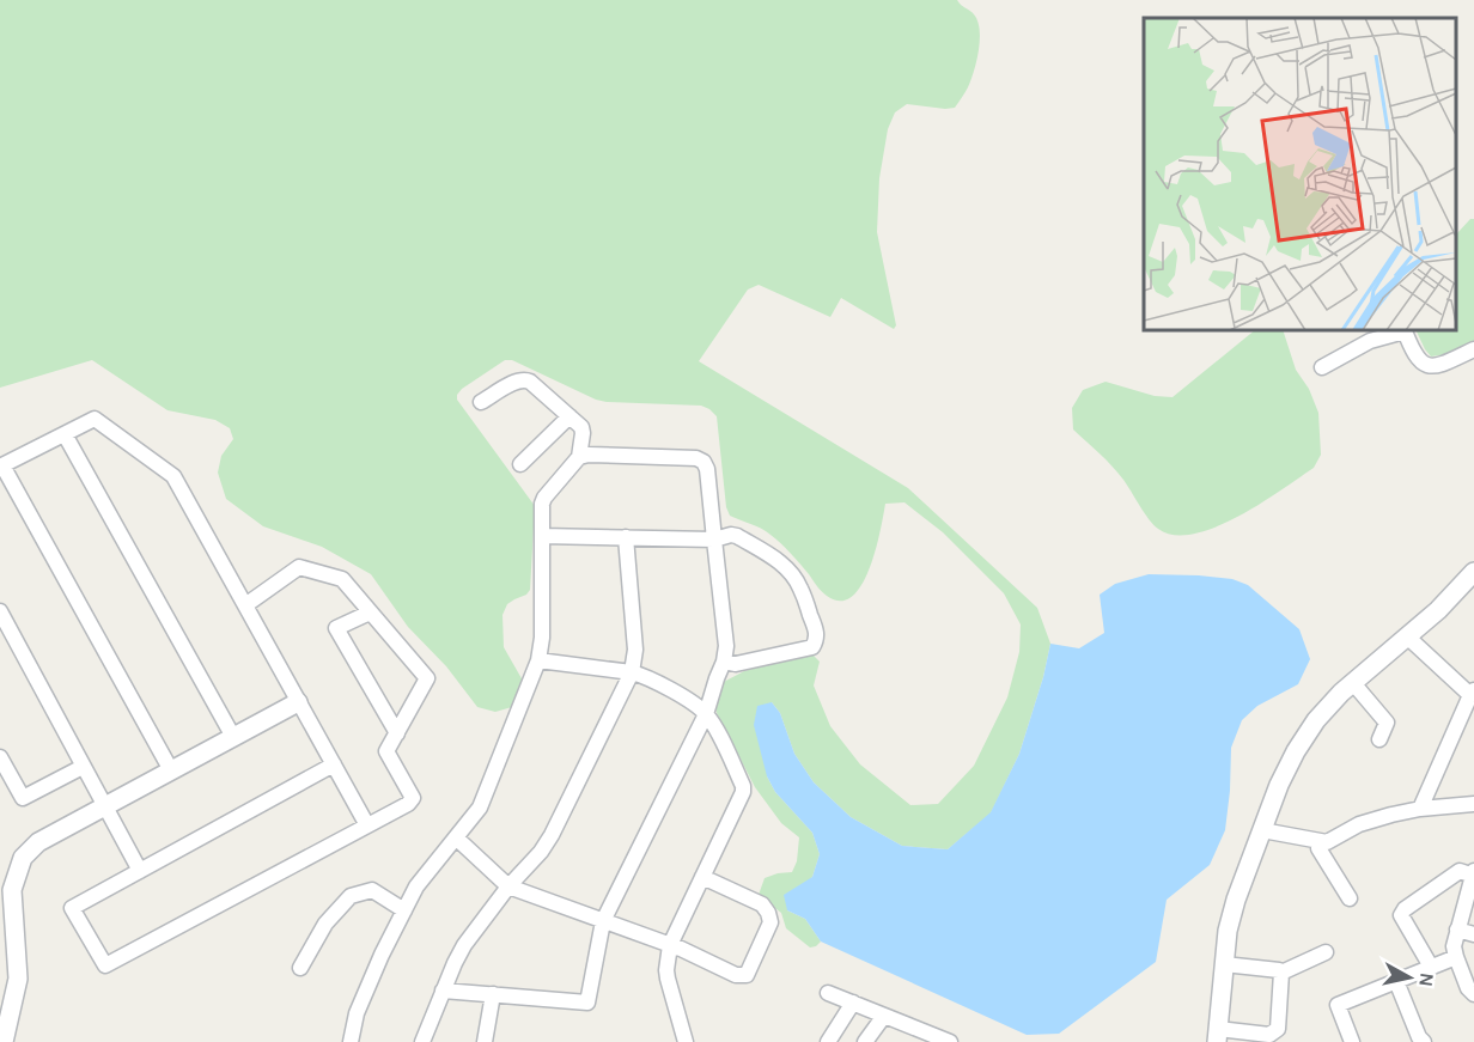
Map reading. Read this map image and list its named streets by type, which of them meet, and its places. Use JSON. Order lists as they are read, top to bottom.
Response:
{
  "north": "right"
}
